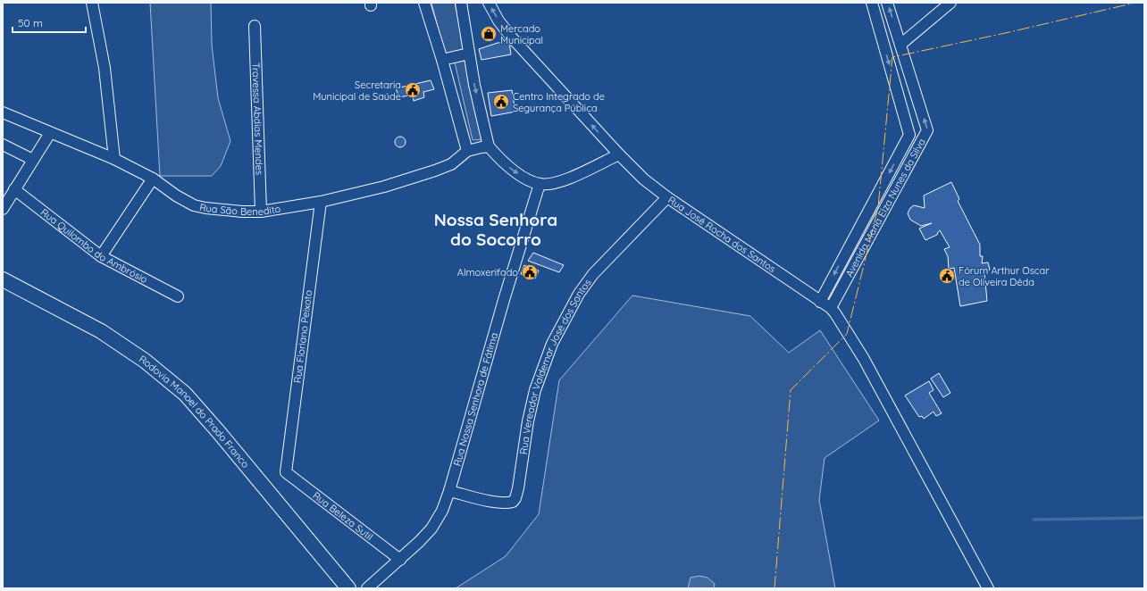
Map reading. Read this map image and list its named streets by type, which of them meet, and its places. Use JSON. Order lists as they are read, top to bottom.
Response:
{
  "streets": {
    "main road": ["Rodovia Manoel do Prado Franco"],
    "street": [
      "Travessa Abdias Mendes",
      "Rua São Benedito",
      "Avenida Maria Elza Nunes da Silva",
      "Rua José Rocha dos Santos",
      "Rua Quilombo do Ambrósio",
      "Rua Floriano Peixoto",
      "Rua Vereador Valdemar José dos Santos",
      "Rua Nossa Senhora de Fátima",
      "Rua Beleza Sutil"
    ]
  },
  "crossings": [
    ["Travessa Abdias Mendes", "Rua São Benedito"],
    ["Rua São Benedito", "Rua Floriano Peixoto"],
    ["Avenida Maria Elza Nunes da Silva", "Rua José Rocha dos Santos"],
    ["Rua José Rocha dos Santos", "Rua Vereador Valdemar José dos Santos"],
    ["Rua Floriano Peixoto", "Rua Beleza Sutil"],
    ["Rua Vereador Valdemar José dos Santos", "Rua Nossa Senhora de Fátima"],
    ["Rua Nossa Senhora de Fátima", "Rua Beleza Sutil"]
  ],
  "districts": ["Nossa Senhora do Socorro"],
  "places": {
    "shop": ["Mercado Municipal"],
    "public building": [
      "Secretaria Municipal de Saúde",
      "Centro Integrado de Segurança Pública",
      "Almoxerifado",
      "Fórum Arthur Oscar de Oliveira Déda"
    ]
  },
  "scale_bar": "50 m"
}
